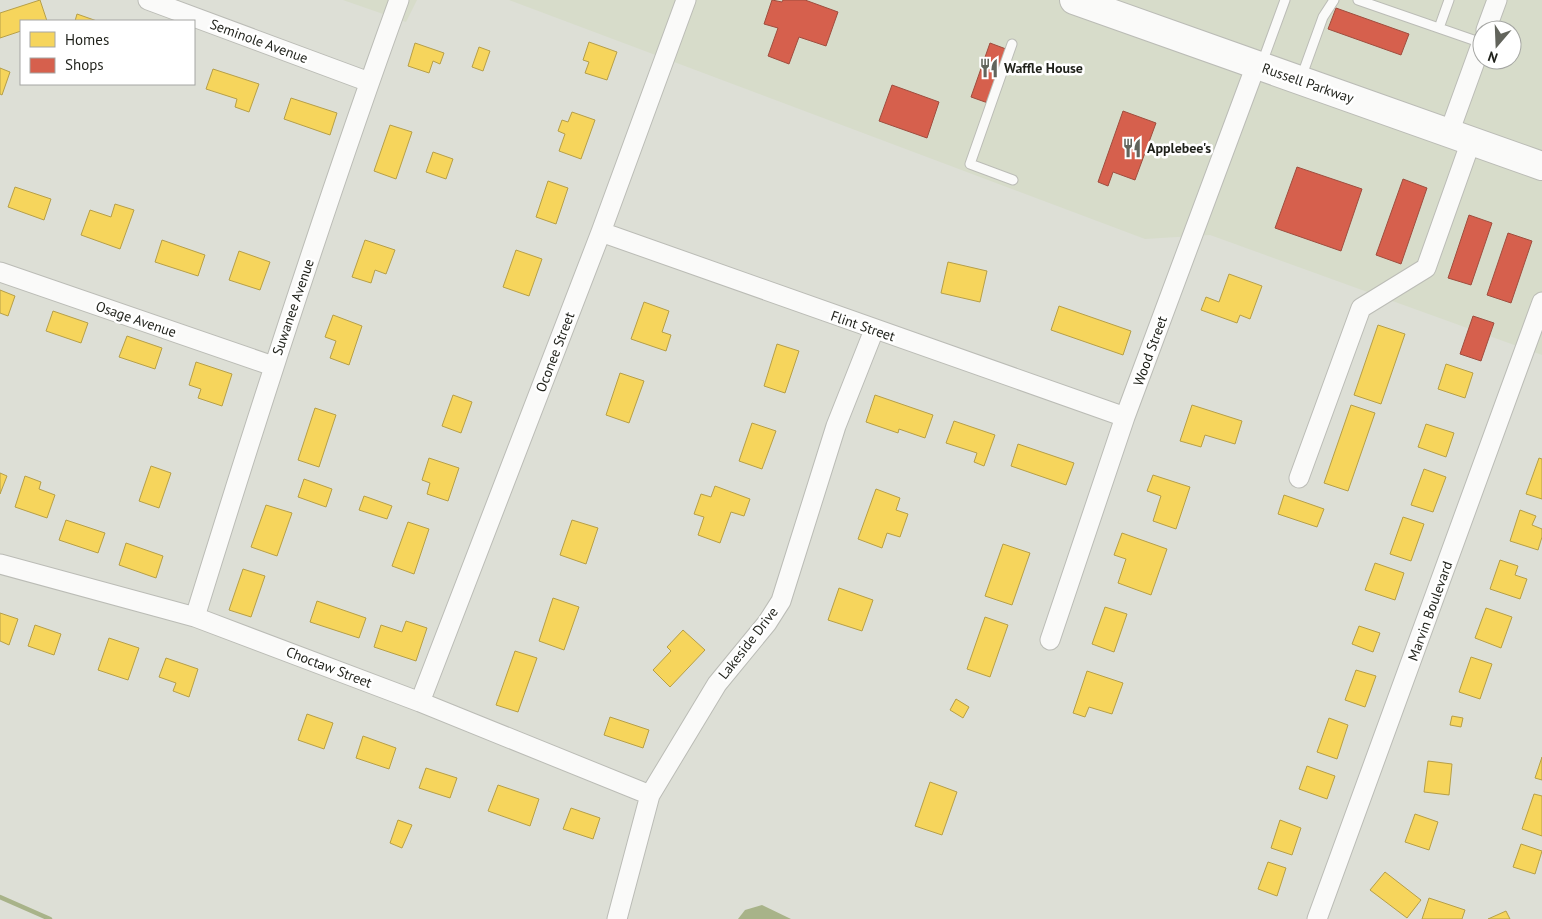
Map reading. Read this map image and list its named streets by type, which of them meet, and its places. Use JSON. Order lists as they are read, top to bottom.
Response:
{
  "streets": {
    "main road": ["Russell Parkway"],
    "street": [
      "Seminole Avenue",
      "Suwanee Avenue",
      "Osage Avenue",
      "Flint Street",
      "Wood Street",
      "Oconee Street",
      "Marvin Boulevard",
      "Lakeside Drive",
      "Choctaw Street"
    ]
  },
  "crossings": [
    ["Seminole Avenue", "Suwanee Avenue"],
    ["Russell Parkway", "Wood Street"],
    ["Suwanee Avenue", "Osage Avenue"],
    ["Suwanee Avenue", "Choctaw Street"],
    ["Flint Street", "Wood Street"],
    ["Flint Street", "Oconee Street"],
    ["Flint Street", "Lakeside Drive"],
    ["Oconee Street", "Choctaw Street"],
    ["Lakeside Drive", "Choctaw Street"]
  ],
  "places": {
    "restaurant": ["Waffle House", "Applebee's"]
  },
  "legend": ["Homes", "Shops"],
  "north": "bottom"
}
